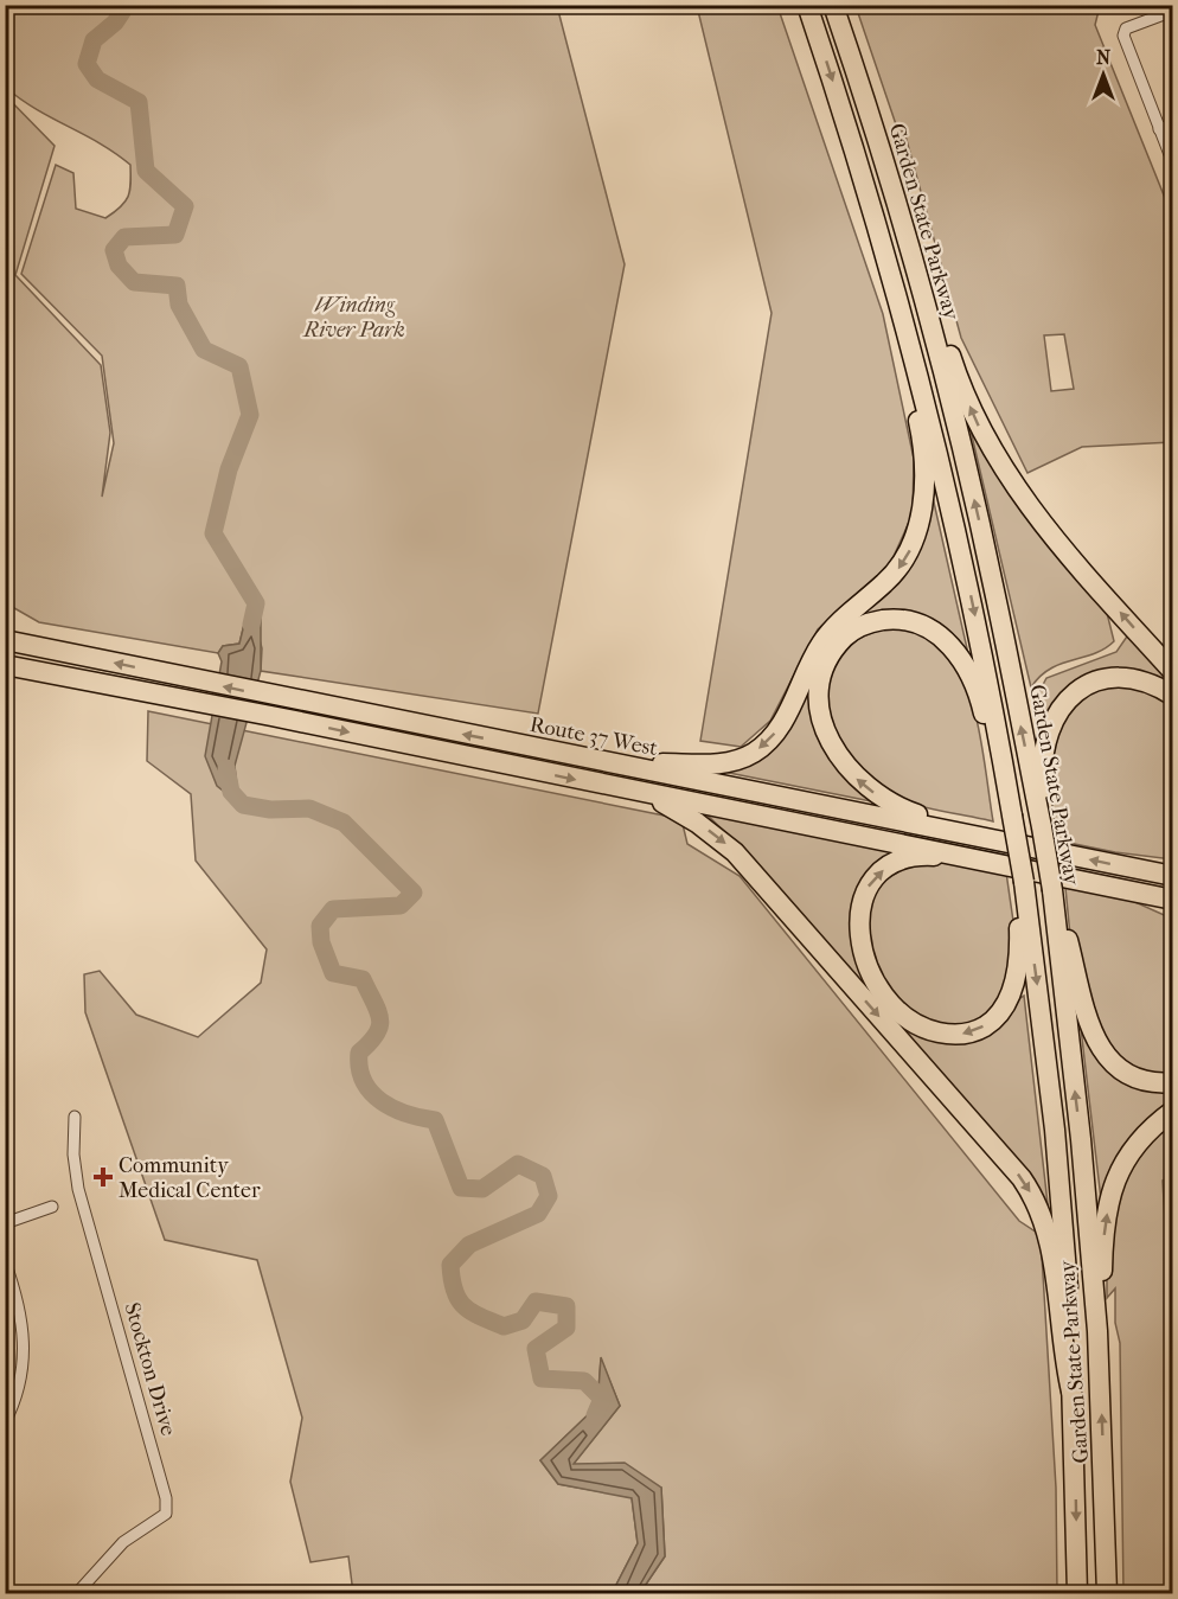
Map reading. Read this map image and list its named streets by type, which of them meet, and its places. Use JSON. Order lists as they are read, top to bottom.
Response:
{
  "streets": {
    "highway": ["Garden State Parkway", "Route 37 West"],
    "street": ["Stockton Drive"]
  },
  "parks": ["Winding River Park"],
  "places": {
    "health": ["Community Medical Center"]
  },
  "north": "top"
}
